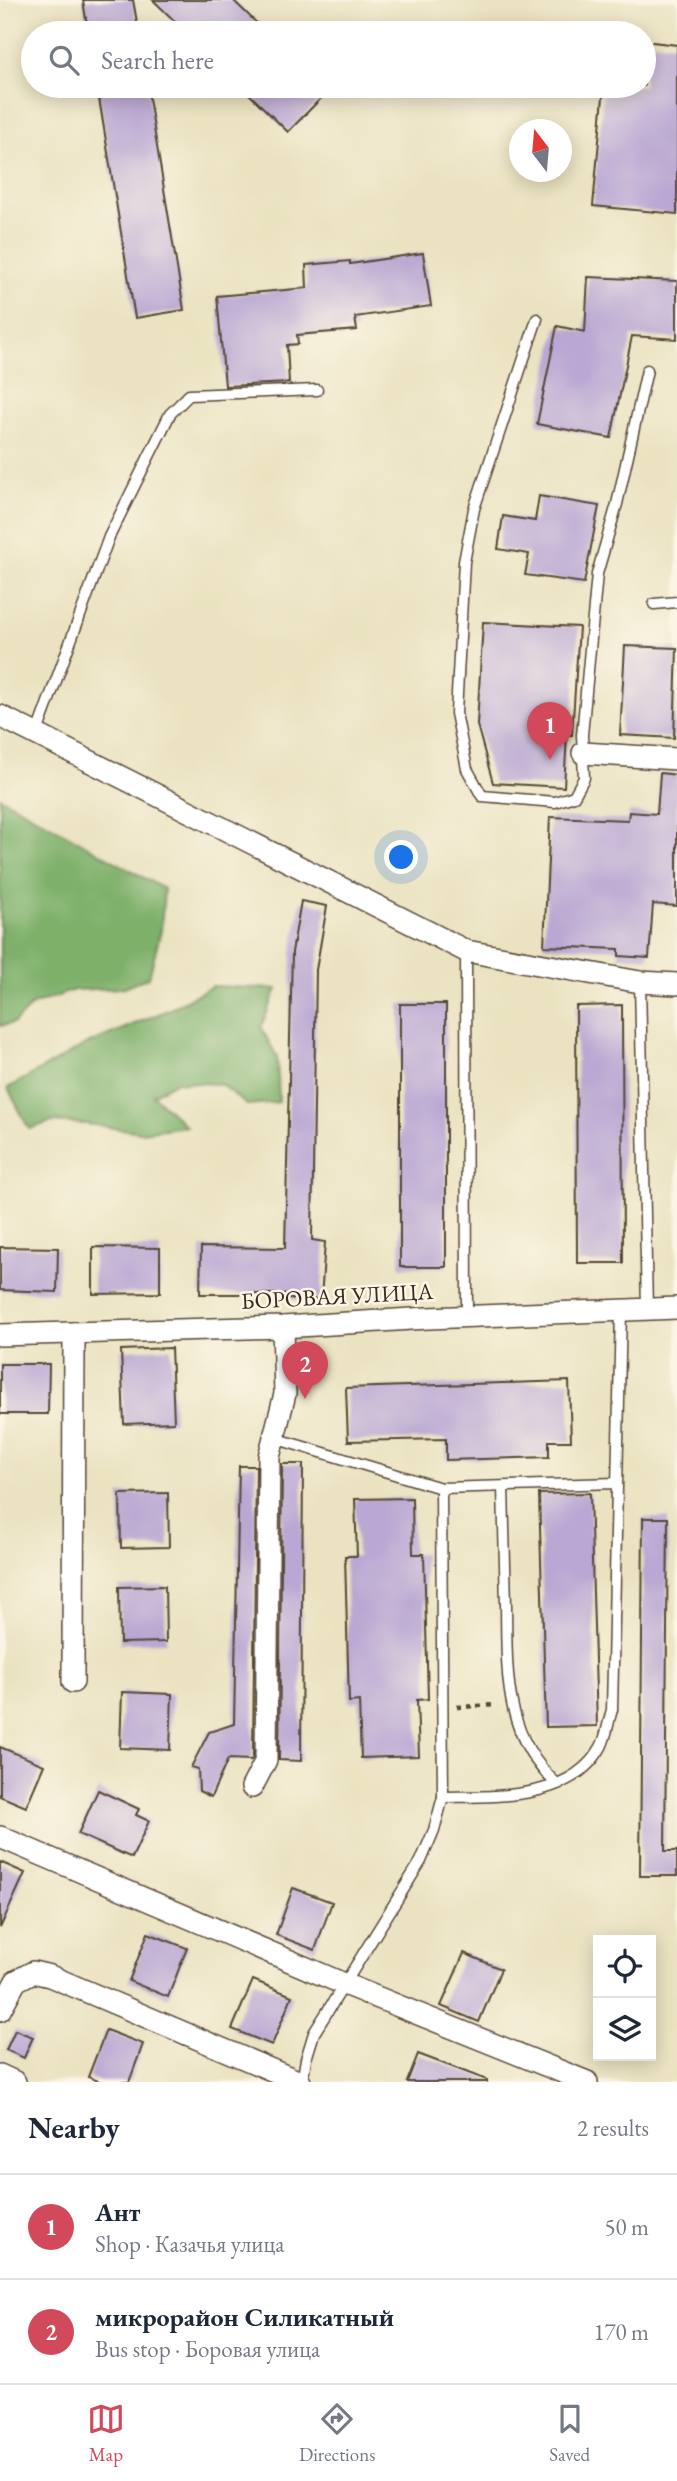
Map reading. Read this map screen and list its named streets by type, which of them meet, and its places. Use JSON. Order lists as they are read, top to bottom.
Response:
{
  "streets": {
    "street": ["БОРОВАЯ УЛИЦА"]
  },
  "north": "top",
  "page": {
    "search": "Search here",
    "pins": ["1", "2"],
    "heading": ["Nearby", "2 results"],
    "list": [
      {
        "mark": "1",
        "name": "Ант",
        "note": "Shop · Казачья улица",
        "value": "50 m"
      },
      {
        "mark": "2",
        "name": "микрорайон Силикатный",
        "note": "Bus stop · Боровая улица",
        "value": "170 m"
      }
    ],
    "nav": ["Map", "Directions", "Saved"]
  }
}
